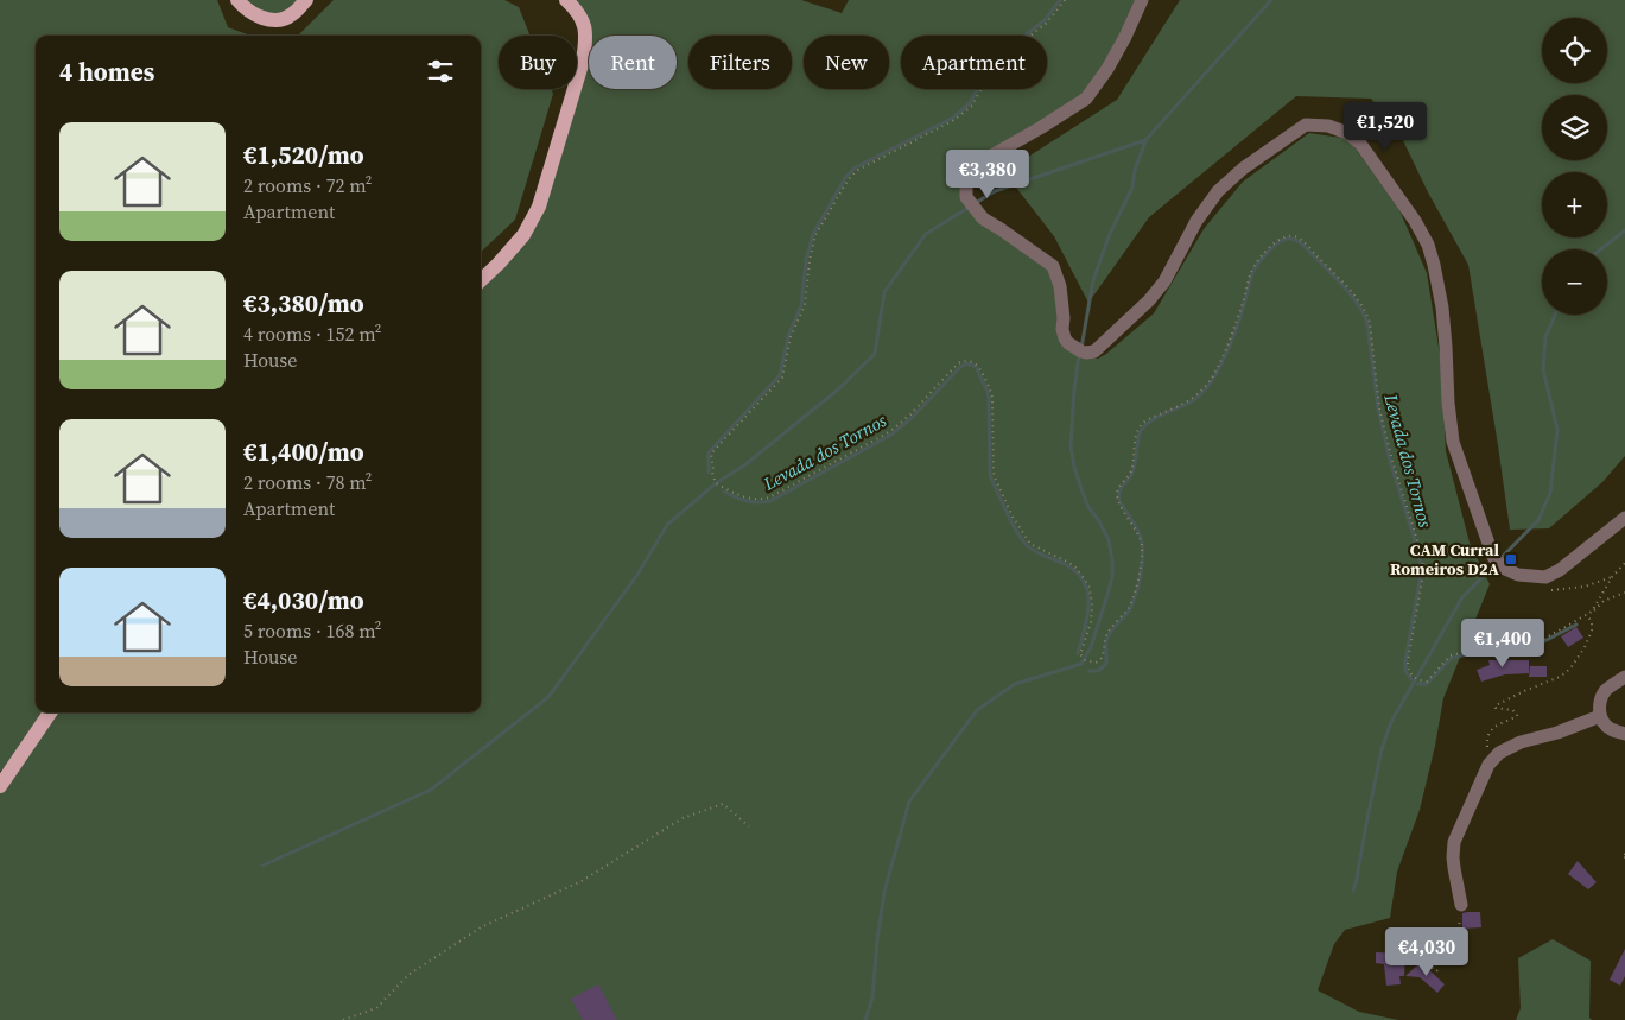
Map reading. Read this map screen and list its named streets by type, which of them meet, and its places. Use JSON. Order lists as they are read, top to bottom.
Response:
{
  "water": ["Levada dos Tornos"],
  "places": {
    "transit": ["CAM Curral Romeiros D2A"]
  },
  "page": {
    "map_buttons": ["+", "−"],
    "chip": [
      "Buy",
      "Rent",
      "Filters",
      "New",
      "Apartment"
    ],
    "heading": "4 homes",
    "price": [
      "€1,520",
      "€3,380",
      "€1,400",
      "€4,030"
    ],
    "list": [
      {
        "name": "€1,520/mo",
        "note": "2 rooms · 72 m² · Apartment"
      },
      {
        "name": "€3,380/mo",
        "note": "4 rooms · 152 m² · House"
      },
      {
        "name": "€1,400/mo",
        "note": "2 rooms · 78 m² · Apartment"
      },
      {
        "name": "€4,030/mo",
        "note": "5 rooms · 168 m² · House"
      }
    ]
  }
}
